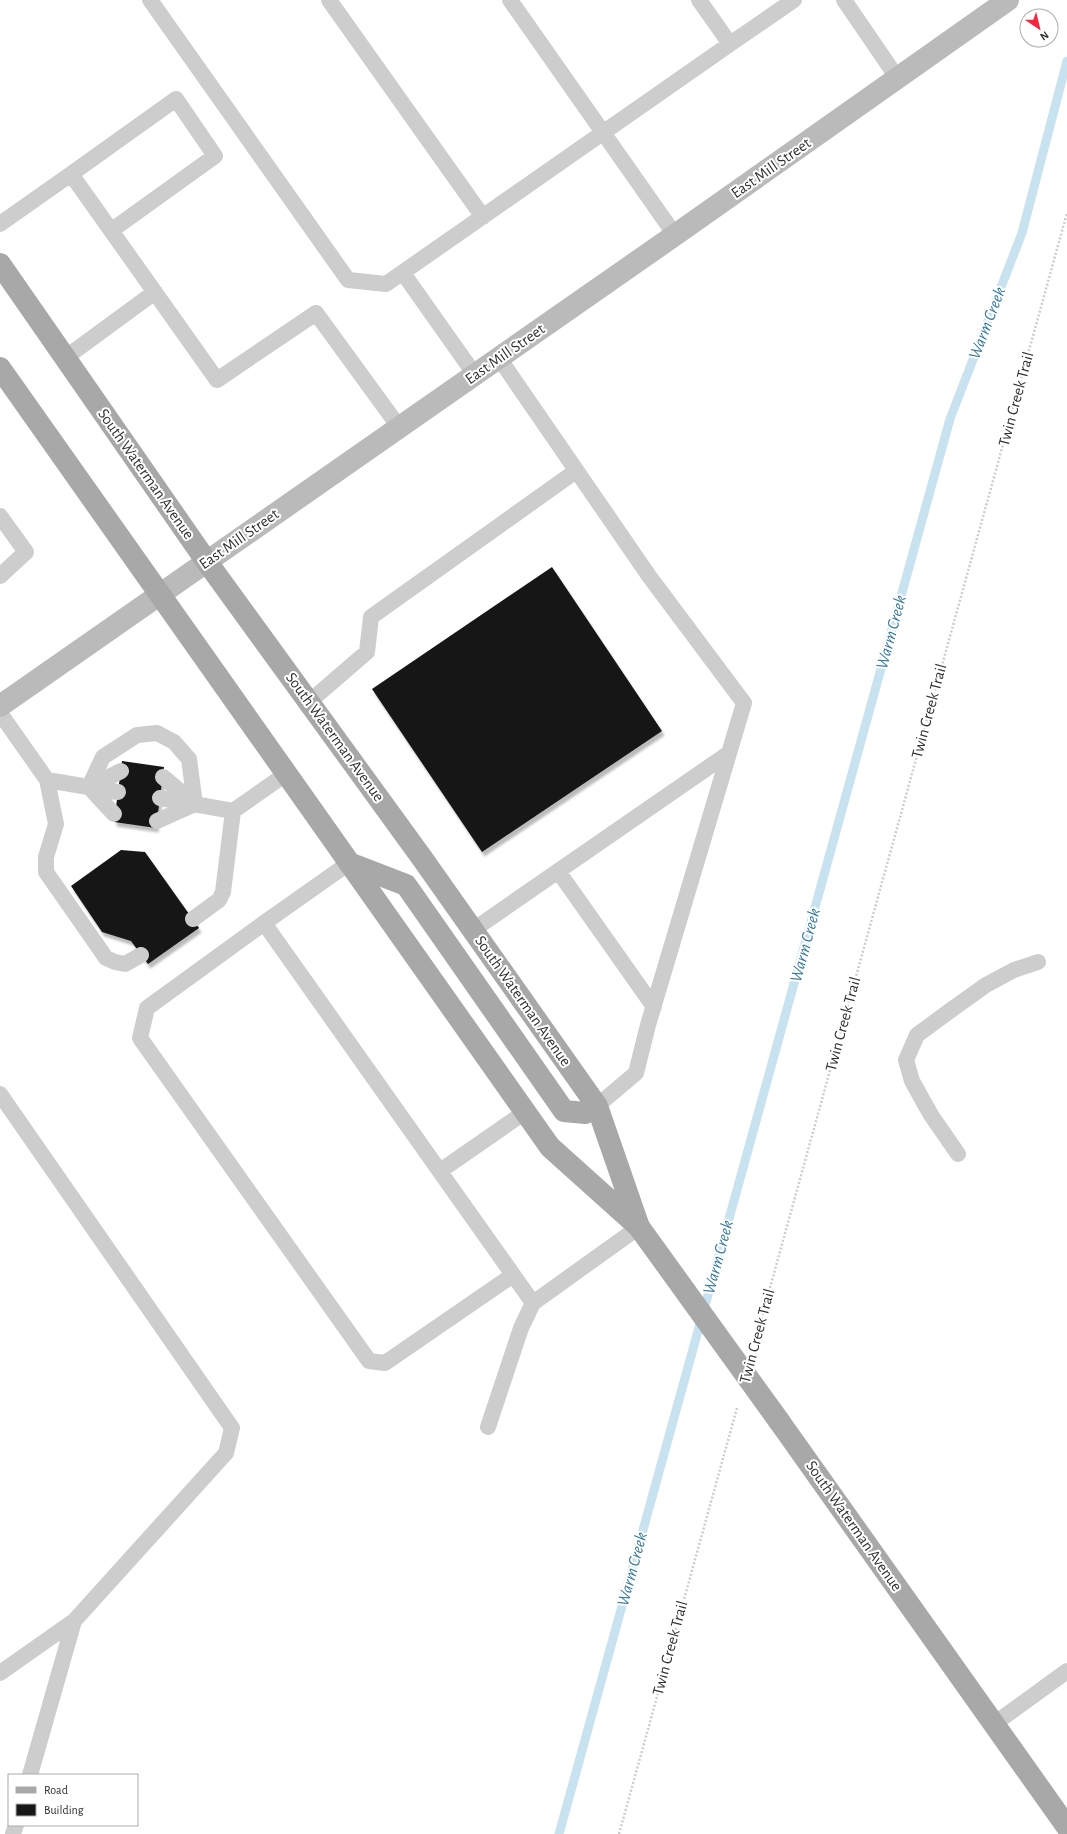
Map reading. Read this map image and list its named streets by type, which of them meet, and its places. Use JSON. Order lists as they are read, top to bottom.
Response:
{
  "streets": {
    "main road": ["East Mill Street", "South Waterman Avenue"],
    "path": ["Twin Creek Trail"]
  },
  "crossings": [
    ["East Mill Street", "South Waterman Avenue"]
  ],
  "water": ["Warm Creek"],
  "legend": ["Road", "Building"],
  "north": "bottom right"
}
